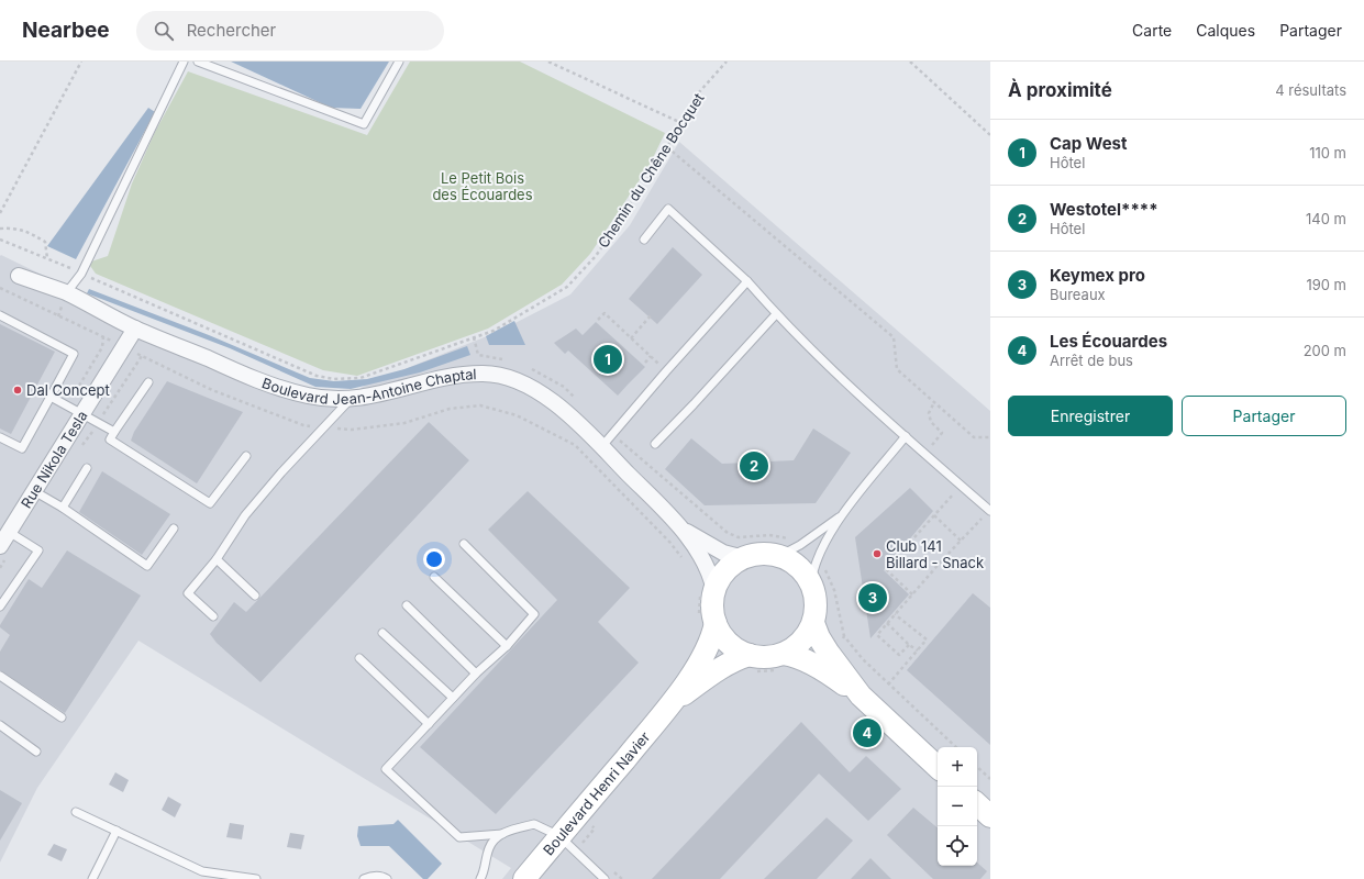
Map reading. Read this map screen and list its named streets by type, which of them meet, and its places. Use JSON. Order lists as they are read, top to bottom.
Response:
{
  "streets": {
    "main road": ["Boulevard Henri Navier"],
    "street": ["Boulevard Jean-Antoine Chaptal", "Rue Nikola Tesla"],
    "path": ["Chemin du Chêne Bocquet"]
  },
  "crossings": [
    ["Boulevard Jean-Antoine Chaptal", "Rue Nikola Tesla"],
    ["Boulevard Jean-Antoine Chaptal", "Boulevard Henri Navier"]
  ],
  "parks": ["Le Petit Bois des Écouardes"],
  "places": ["Dal Concept", "Club 141 Billard - Snack"],
  "page": {
    "header": "Nearbee",
    "search": "Rechercher",
    "nav": ["Carte", "Calques", "Partager"],
    "heading": ["À proximité", "4 résultats"],
    "list": [
      {
        "mark": "1",
        "name": "Cap West",
        "note": "Hôtel",
        "value": "110 m"
      },
      {
        "mark": "2",
        "name": "Westotel****",
        "note": "Hôtel",
        "value": "140 m"
      },
      {
        "mark": "3",
        "name": "Keymex pro",
        "note": "Bureaux",
        "value": "190 m"
      },
      {
        "mark": "4",
        "name": "Les Écouardes",
        "note": "Arrêt de bus",
        "value": "200 m"
      }
    ],
    "pins": [
      "1",
      "2",
      "3",
      "4"
    ],
    "buttons": ["Enregistrer", "Partager"],
    "map_buttons": ["+", "−"]
  }
}
